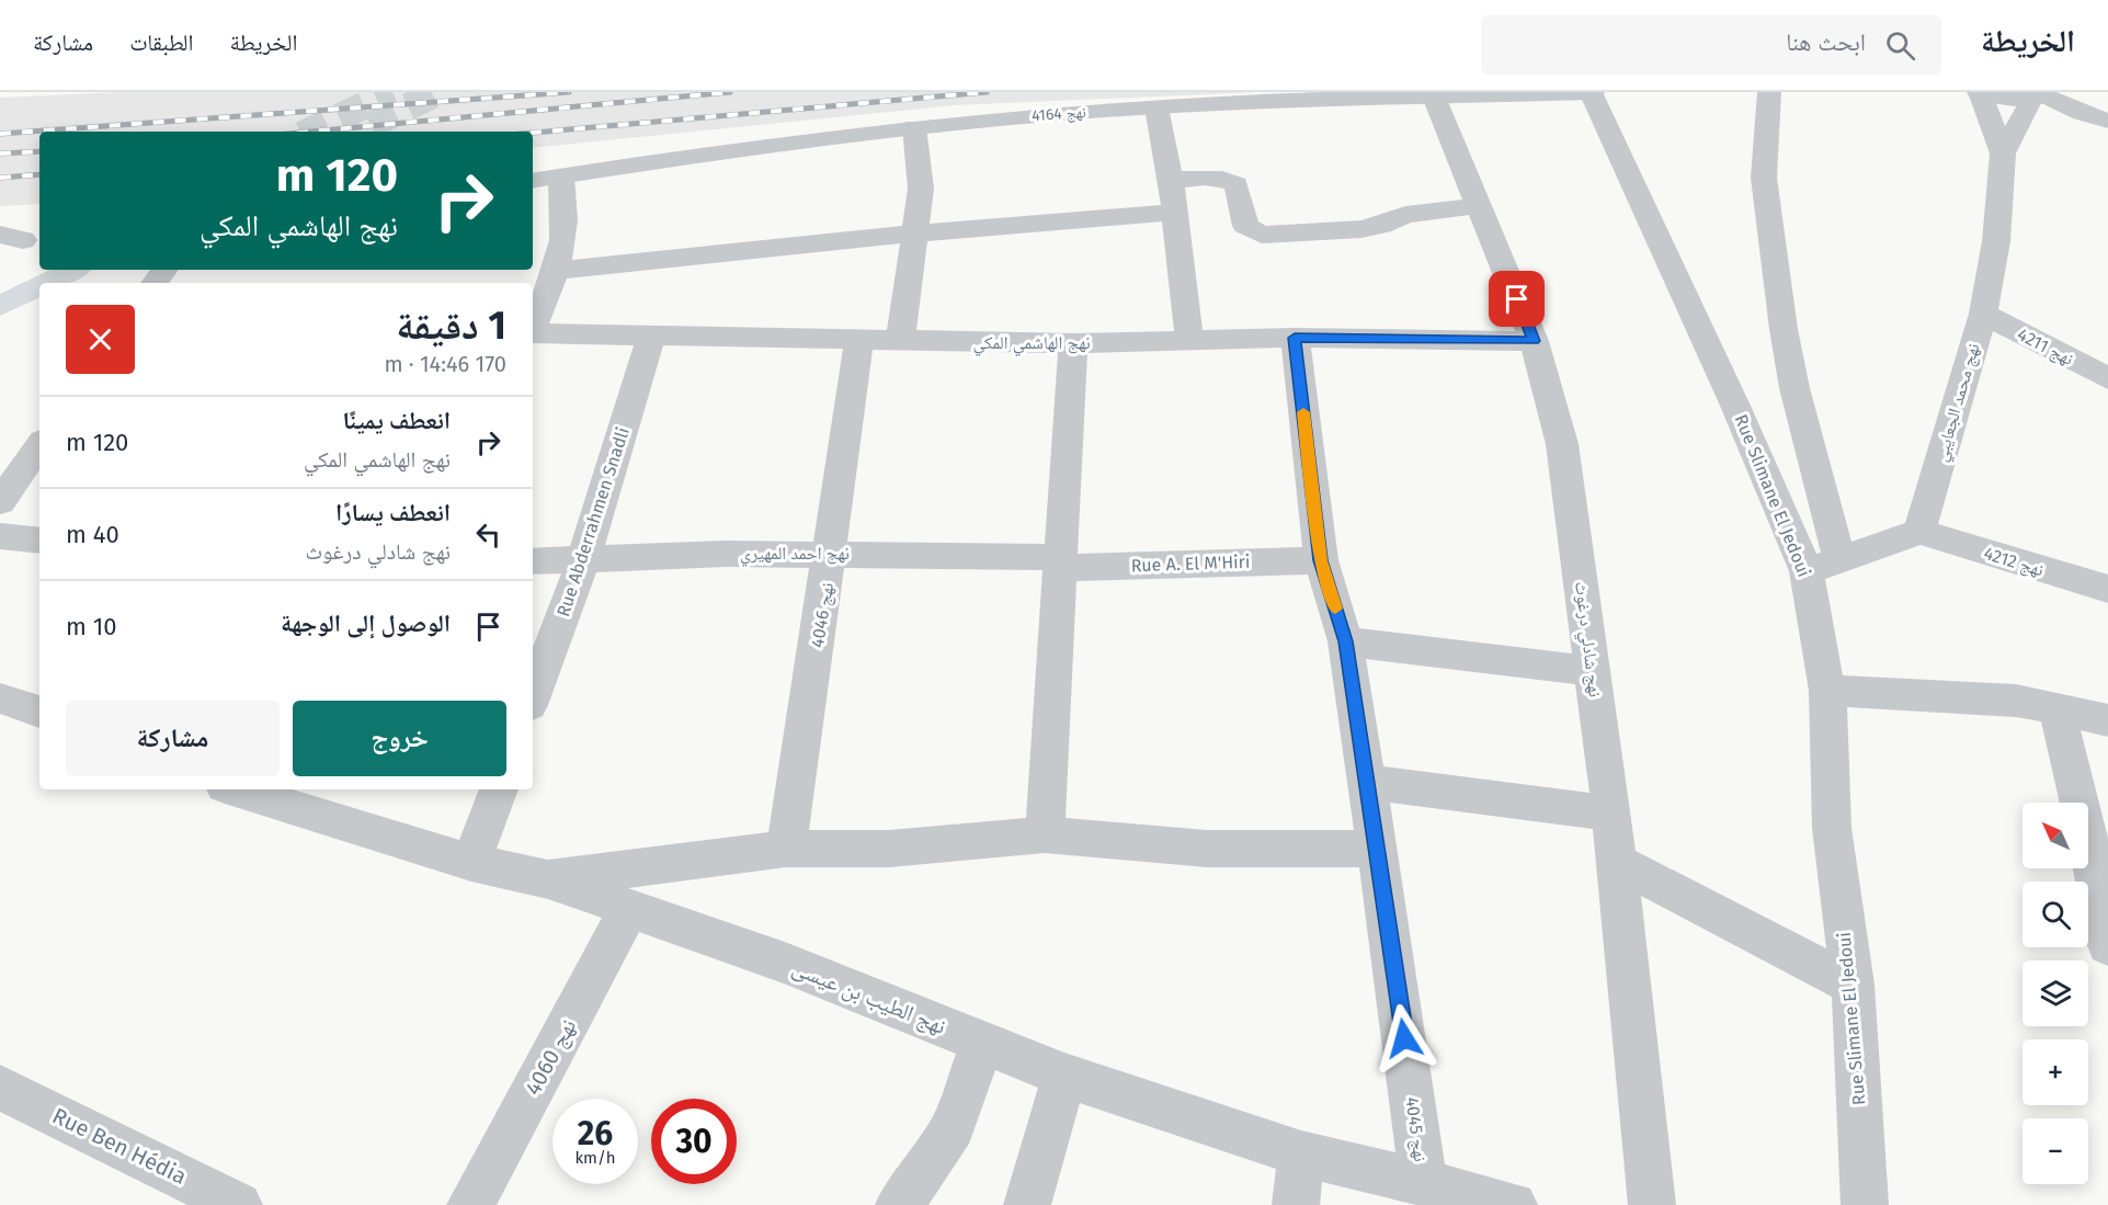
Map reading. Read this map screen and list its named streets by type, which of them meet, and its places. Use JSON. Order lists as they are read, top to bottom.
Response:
{
  "streets": {
    "street": [
      "نهج 4164",
      "نهج الهاشمي المكي",
      "نهج 4211",
      "نهج محمد الجعايبي",
      "Rue Slimane El Jedoui",
      "Rue Abderrahmen Snadli",
      "نهج احمد المهيري",
      "نهج 4212",
      "Rue A. El M'Hiri",
      "نهج 4046",
      "نهج شادلي درغوث",
      "نهج الطيب بن عيسى",
      "نهج 4060",
      "نهج 4045",
      "Rue Ben Hédia"
    ]
  },
  "crossings": [
    ["نهج 4164", "Rue Slimane El Jedoui"],
    ["نهج 4164", "نهج شادلي درغوث"],
    ["نهج الهاشمي المكي", "Rue Abderrahmen Snadli"],
    ["نهج الهاشمي المكي", "نهج 4046"],
    ["نهج الهاشمي المكي", "نهج شادلي درغوث"],
    ["نهج الهاشمي المكي", "نهج 4045"],
    ["نهج 4211", "نهج محمد الجعايبي"],
    ["نهج محمد الجعايبي", "نهج 4212"],
    ["Rue Abderrahmen Snadli", "نهج احمد المهيري"],
    ["نهج احمد المهيري", "Rue A. El M'Hiri"],
    ["نهج احمد المهيري", "نهج 4046"],
    ["Rue A. El M'Hiri", "نهج 4045"],
    ["نهج الطيب بن عيسى", "نهج 4060"],
    ["نهج الطيب بن عيسى", "نهج 4045"]
  ],
  "north": "top left",
  "page": {
    "header": "الخريطة",
    "search": "ابحث هنا",
    "nav": ["الخريطة", "الطبقات", "مشاركة"],
    "turn": ["120 m", "نهج الهاشمي المكي"],
    "heading": ["1 دقيقة", "170 m · 14:46"],
    "list": [
      {
        "name": "انعطف يمينًا",
        "note": "نهج الهاشمي المكي",
        "value": "120 m"
      },
      {
        "name": "انعطف يسارًا",
        "note": "نهج شادلي درغوث",
        "value": "40 m"
      },
      {
        "name": "الوصول إلى الوجهة",
        "value": "10 m"
      }
    ],
    "buttons": ["خروج", "مشاركة"],
    "map_buttons": ["+", "−"],
    "speed": "26 km/h",
    "limit": "30"
  }
}
